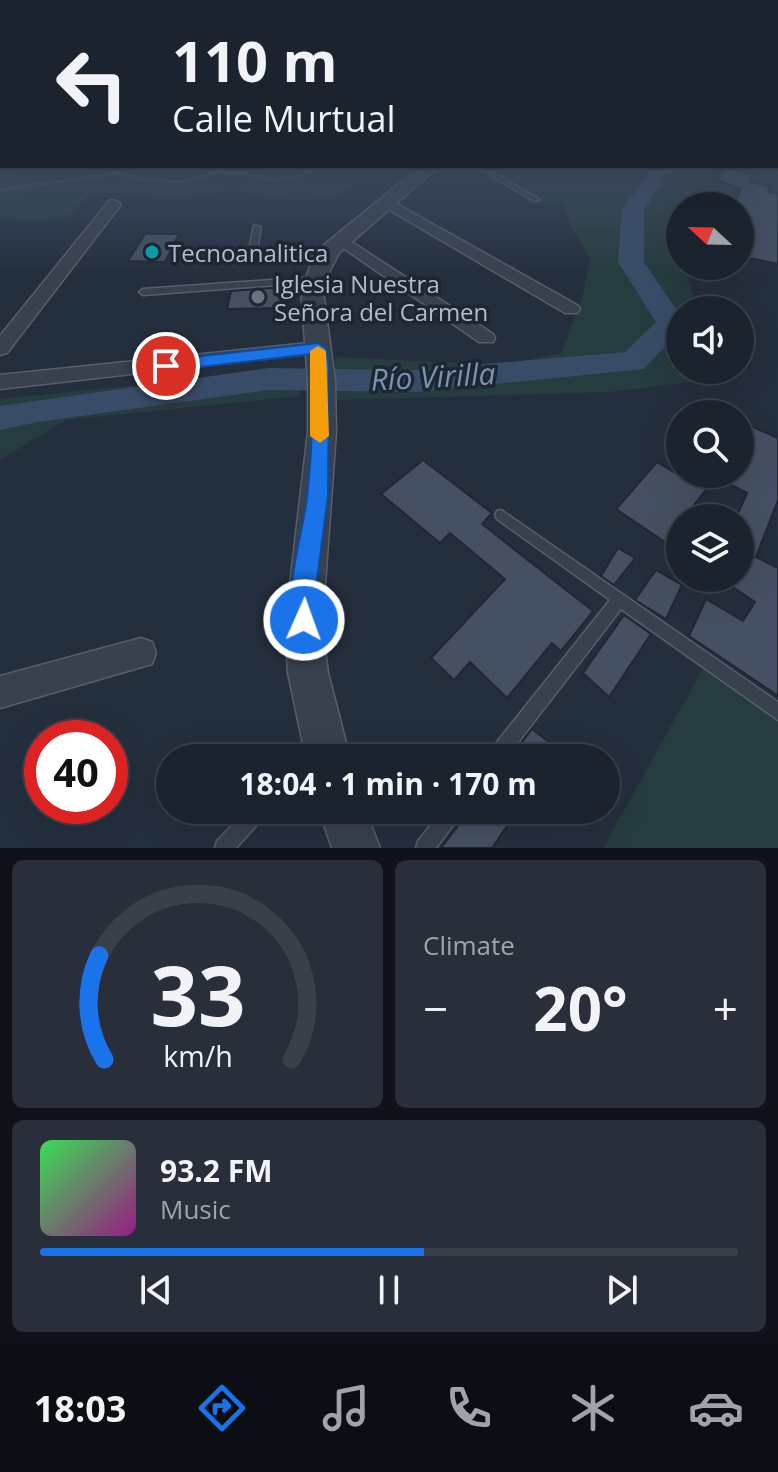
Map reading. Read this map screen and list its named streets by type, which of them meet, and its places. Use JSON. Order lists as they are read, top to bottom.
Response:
{
  "water": ["Río Virilla"],
  "places": ["Tecnoanalitica", "Iglesia Nuestra Señora del Carmen"],
  "north": "left",
  "page": {
    "turn": ["110 m", "Calle Murtual"],
    "limit": "40",
    "trip": "18:04 · 1 min · 170 m",
    "tile": "Climate",
    "heat": ["−", "20°", "+"],
    "song": ["93.2 FM", "Music"],
    "tabs": "18:03",
    "gauge": ["33", "km/h"]
  }
}
